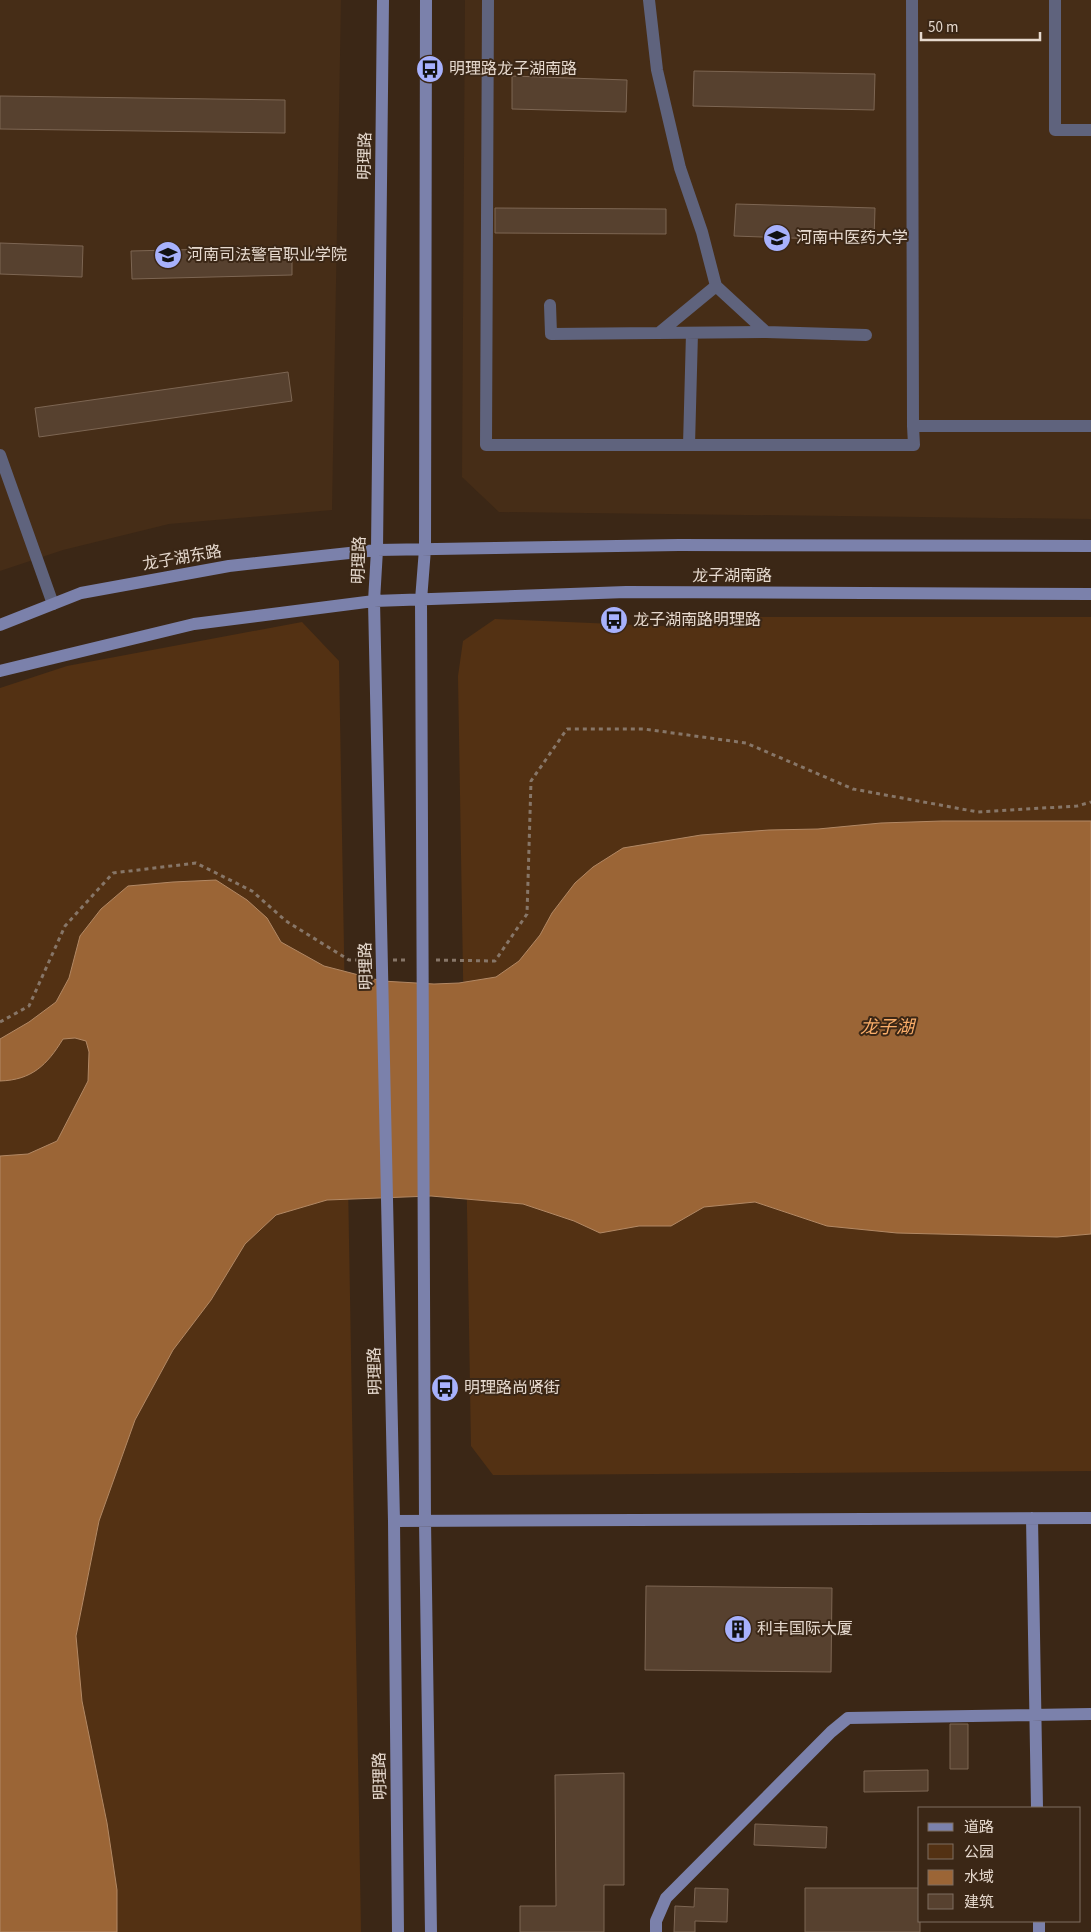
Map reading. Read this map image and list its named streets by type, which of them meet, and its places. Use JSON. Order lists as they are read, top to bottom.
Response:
{
  "streets": {
    "main road": ["明理路", "龙子湖东路", "龙子湖南路"]
  },
  "crossings": [
    ["明理路", "龙子湖东路"],
    ["明理路", "龙子湖南路"],
    ["龙子湖东路", "龙子湖南路"]
  ],
  "water": ["龙子湖"],
  "places": {
    "bus stop": ["明理路龙子湖南路", "龙子湖南路明理路", "明理路尚贤街"],
    "school or university": ["河南中医药大学", "河南司法警官职业学院"],
    "building": ["利丰国际大厦"]
  },
  "legend": [
    "道路",
    "公园",
    "水域",
    "建筑"
  ],
  "scale_bar": "50 m"
}
